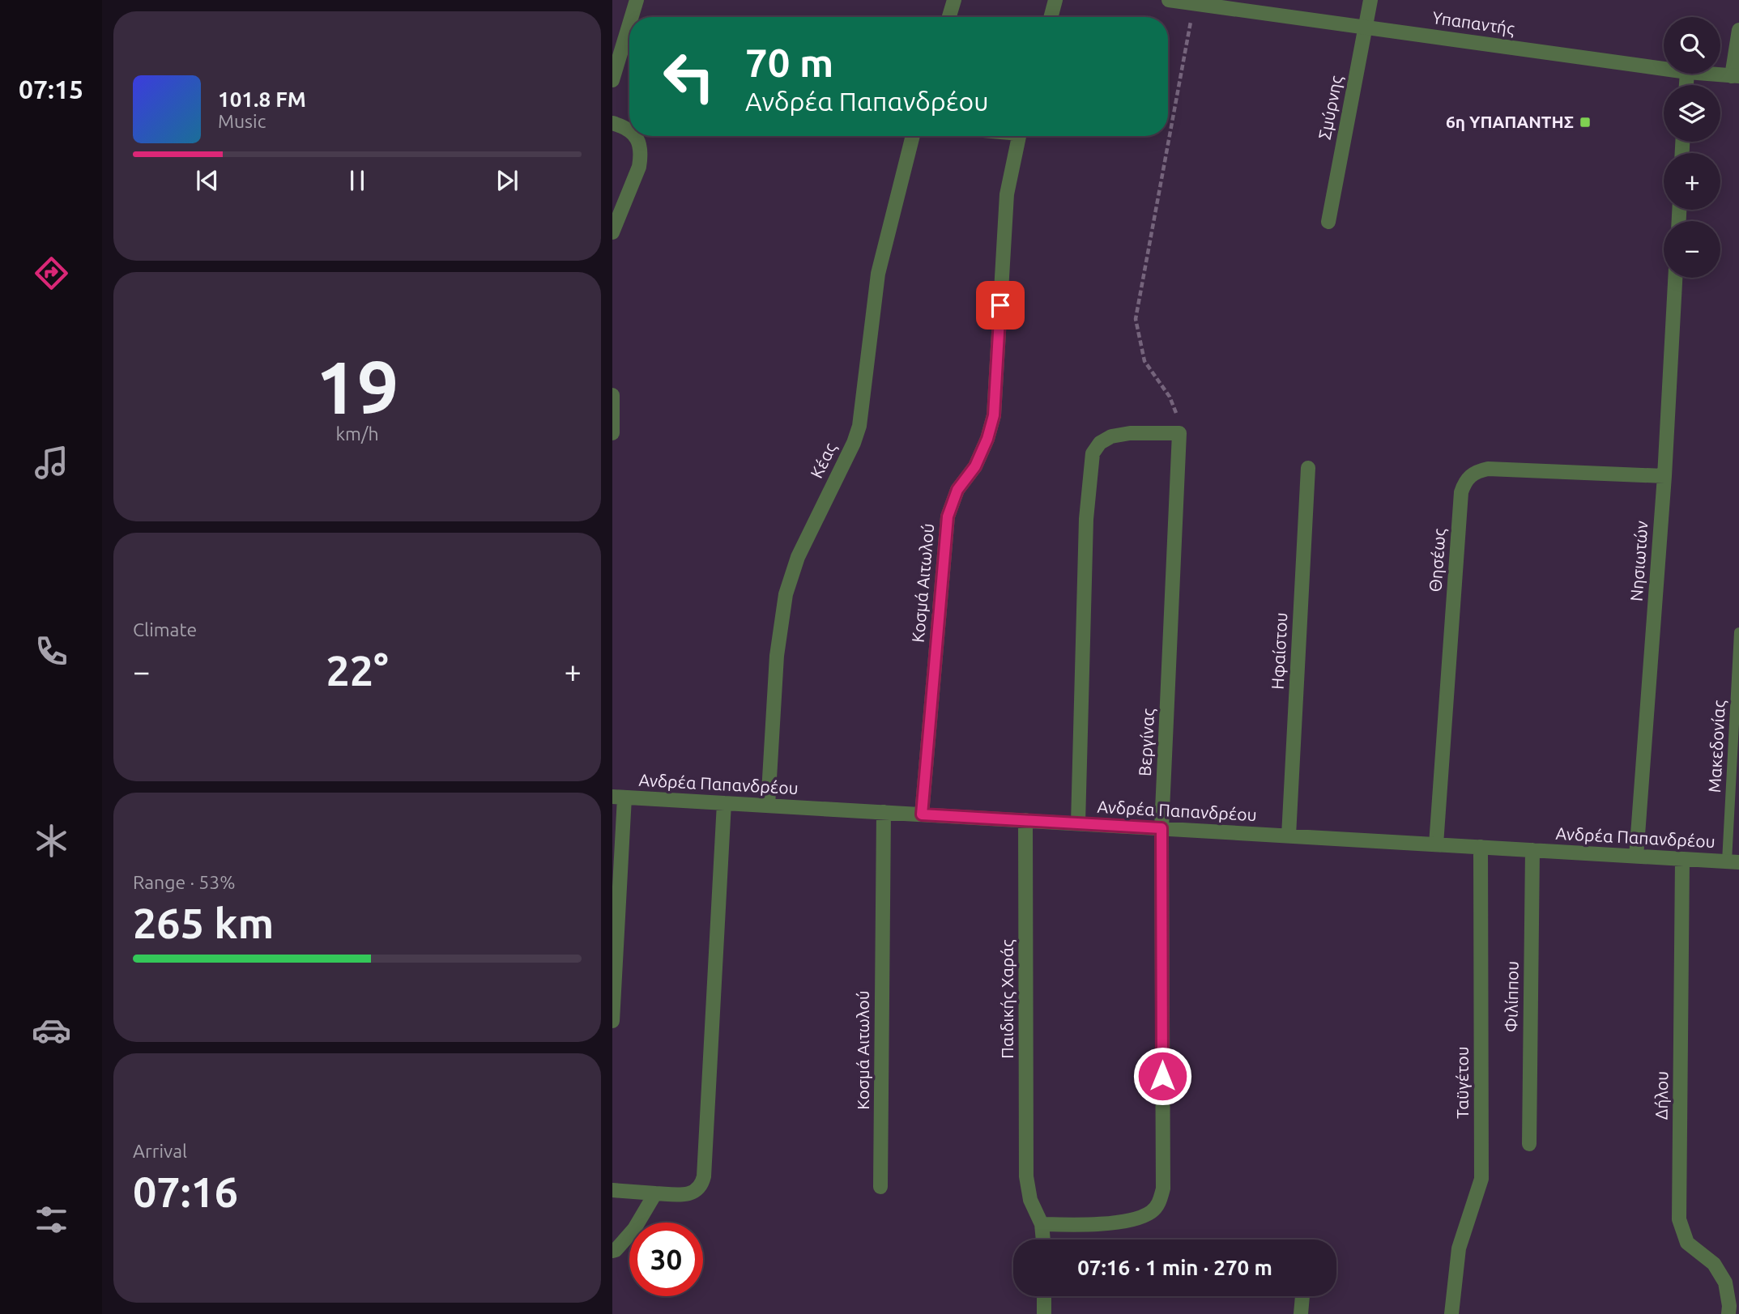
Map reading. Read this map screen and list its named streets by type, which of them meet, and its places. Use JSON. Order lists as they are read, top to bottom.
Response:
{
  "streets": {
    "street": [
      "Υπαπαντής",
      "Σμύρνης",
      "Κέας",
      "Θησέως",
      "Νησιωτών",
      "Κοσμά Αιτωλού",
      "Ηφαίστου",
      "Βεργίνας",
      "Ανδρέα Παπανδρέου",
      "Φιλίππου",
      "Παιδικής Χαράς",
      "Ταϋγέτου",
      "Δήλου"
    ],
    "lane": ["Μακεδονίας"]
  },
  "crossings": [
    ["Υπαπαντής", "Σμύρνης"],
    ["Κέας", "Ανδρέα Παπανδρέου"],
    ["Θησέως", "Νησιωτών"],
    ["Θησέως", "Ανδρέα Παπανδρέου"],
    ["Νησιωτών", "Ανδρέα Παπανδρέου"],
    ["Κοσμά Αιτωλού", "Ανδρέα Παπανδρέου"],
    ["Ηφαίστου", "Ανδρέα Παπανδρέου"],
    ["Βεργίνας", "Ανδρέα Παπανδρέου"],
    ["Βεργίνας", "Παιδικής Χαράς"],
    ["Μακεδονίας", "Ανδρέα Παπανδρέου"],
    ["Ανδρέα Παπανδρέου", "Φιλίππου"],
    ["Ανδρέα Παπανδρέου", "Παιδικής Χαράς"],
    ["Ανδρέα Παπανδρέου", "Ταϋγέτου"],
    ["Ανδρέα Παπανδρέου", "Δήλου"]
  ],
  "places": {
    "transit": ["6η ΥΠΑΠΑΝΤΗΣ"]
  },
  "page": {
    "tabs": "07:15",
    "map_buttons": ["+", "−"],
    "turn": ["70 m", "Ανδρέα Παπανδρέου"],
    "song": ["101.8 FM", "Music"],
    "tile": [
      ["19", "km/h"],
      "Climate",
      ["Range · 53%", "265 km"],
      ["Arrival", "07:16"]
    ],
    "heat": ["−", "22°", "+"],
    "limit": "30",
    "trip": "07:16 · 1 min · 270 m"
  }
}
